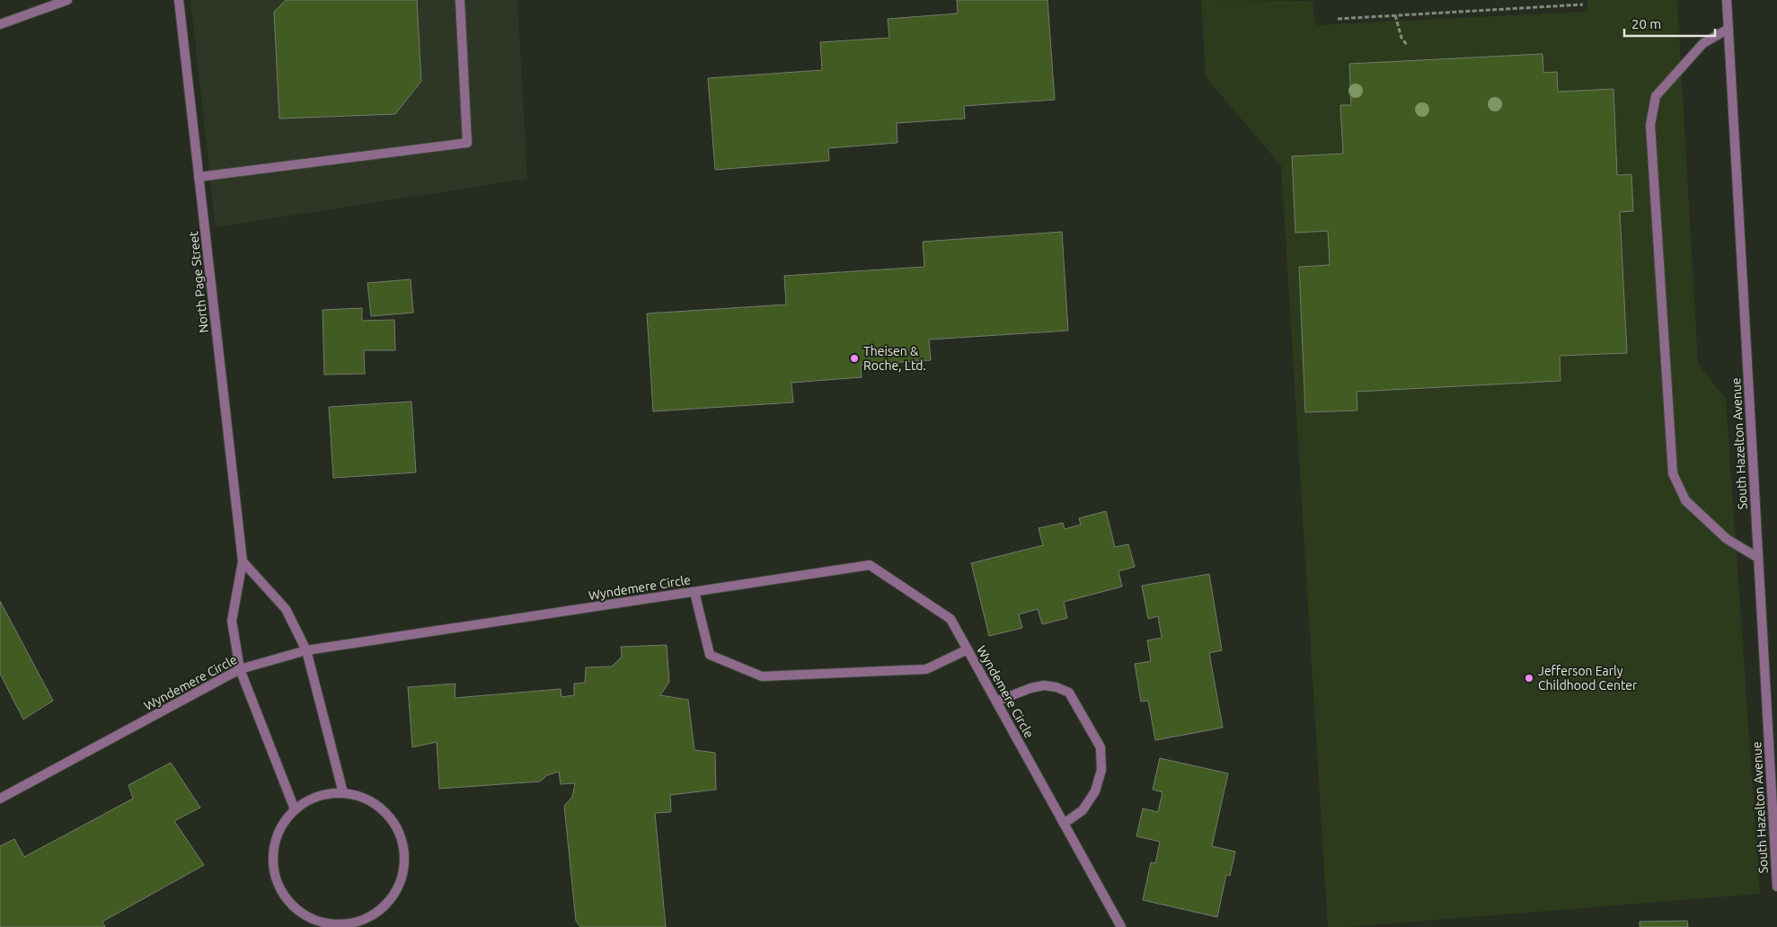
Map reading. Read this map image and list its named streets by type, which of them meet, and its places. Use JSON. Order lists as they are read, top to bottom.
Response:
{
  "streets": {
    "street": ["North Page Street", "South Hazelton Avenue", "Wyndemere Circle"]
  },
  "crossings": [
    ["North Page Street", "Wyndemere Circle"]
  ],
  "places": ["Theisen & Roche, Ltd.", "Jefferson Early Childhood Center"],
  "scale_bar": "20 m"
}
